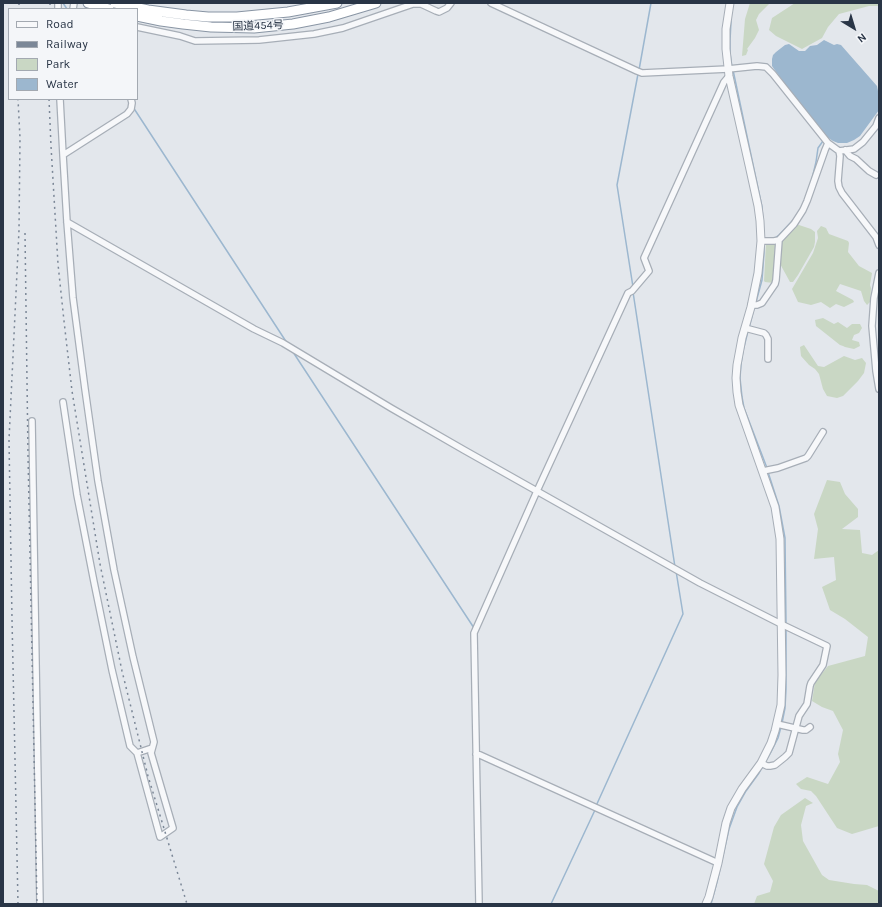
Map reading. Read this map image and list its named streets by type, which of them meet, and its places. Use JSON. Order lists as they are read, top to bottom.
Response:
{
  "streets": {
    "highway": ["国道454号"]
  },
  "legend": [
    "Road",
    "Railway",
    "Park",
    "Water"
  ],
  "north": "bottom right"
}
